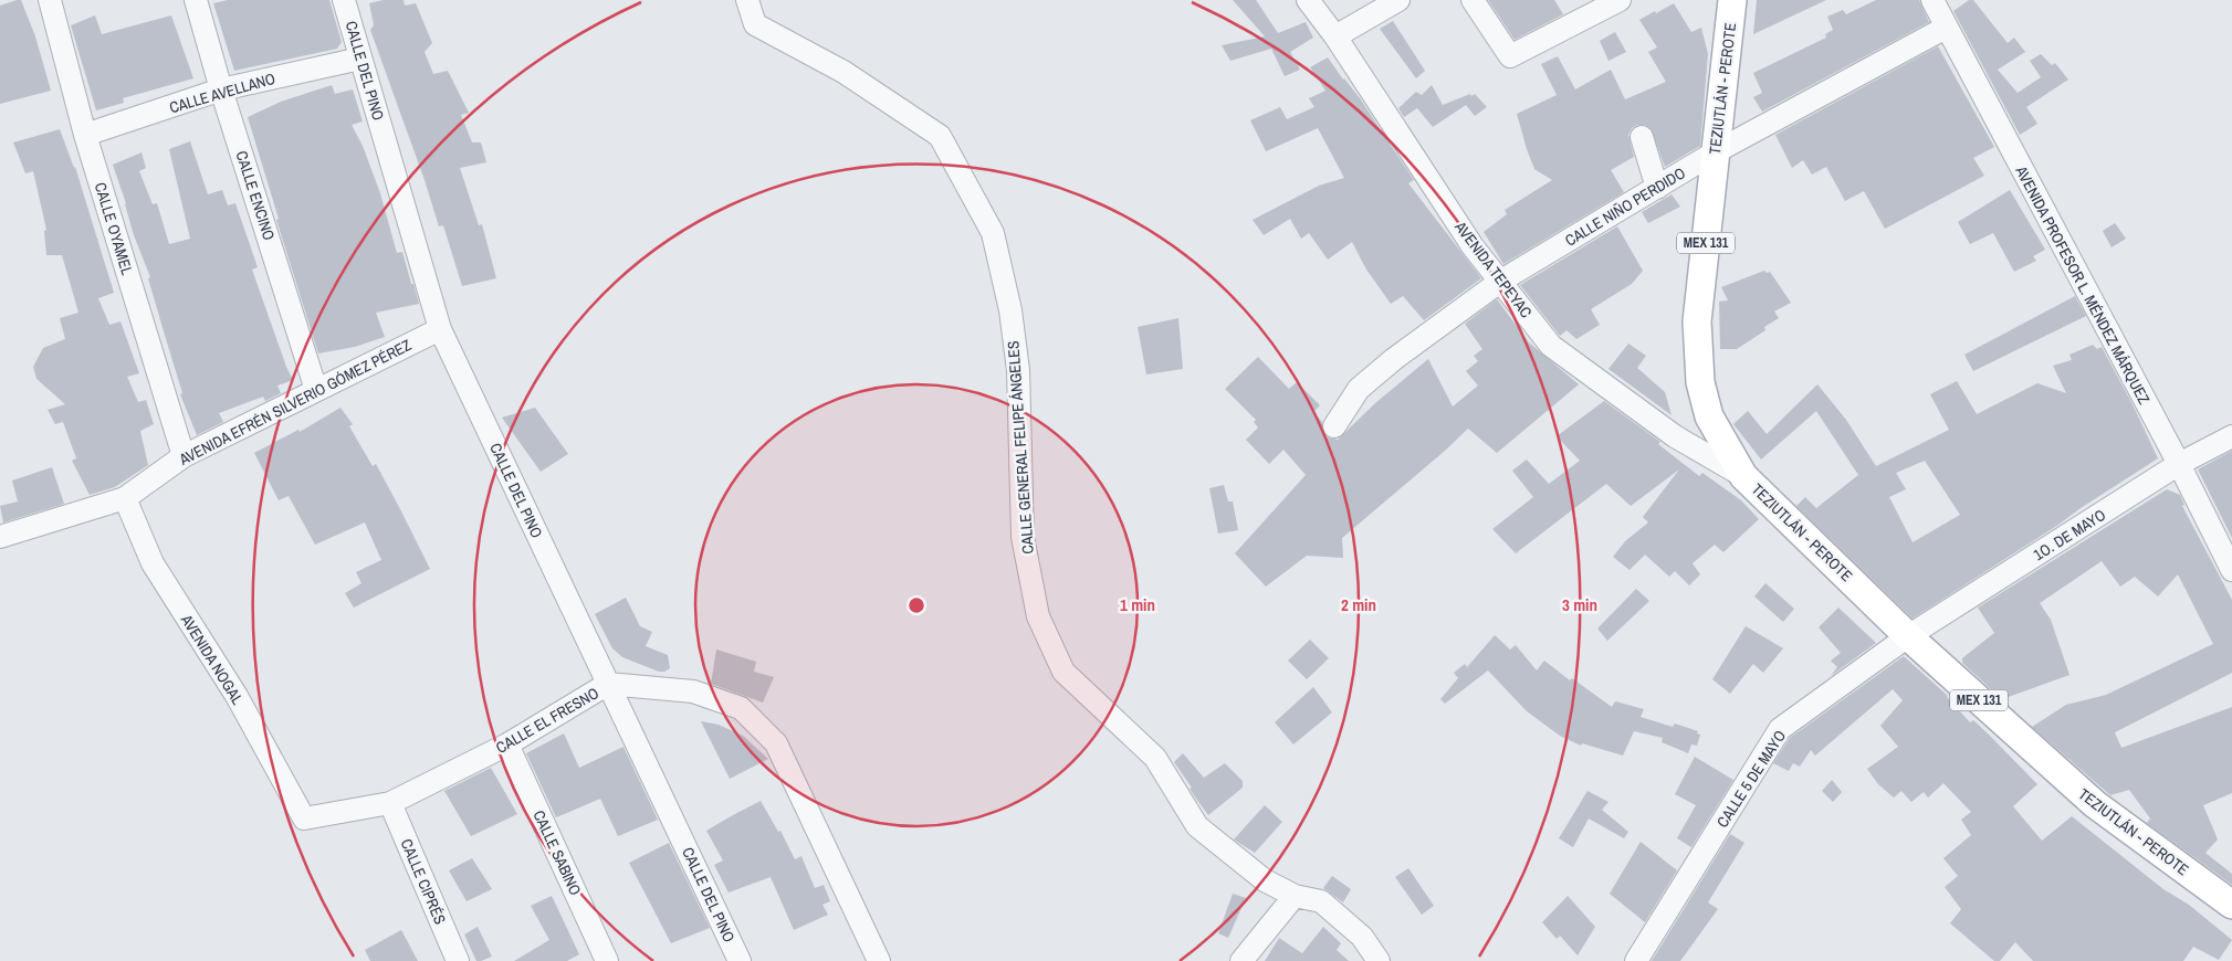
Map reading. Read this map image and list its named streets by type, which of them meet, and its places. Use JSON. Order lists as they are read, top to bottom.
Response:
{
  "streets": {
    "main road": ["TEZIUTLÁN - PEROTE", "MEX 131"],
    "street": [
      "CALLE DEL PINO",
      "CALLE AVELLANO",
      "CALLE ENCINO",
      "CALLE NIÑO PERDIDO",
      "CALLE OYAMEL",
      "AVENIDA TEPEYAC",
      "AVENIDA PROFESOR L. MÉNDEZ MÁRQUEZ",
      "AVENIDA EFRÉN SILVERIO GÓMEZ PÉREZ",
      "CALLE GENERAL FELIPE ÁNGELES",
      "1O. DE MAYO",
      "AVENIDA NOGAL",
      "CALLE EL FRESNO",
      "CALLE 5 DE MAYO",
      "CALLE SABINO",
      "CALLE CIPRÉS"
    ]
  },
  "crossings": [
    ["CALLE DEL PINO", "CALLE AVELLANO"],
    ["CALLE DEL PINO", "AVENIDA EFRÉN SILVERIO GÓMEZ PÉREZ"],
    ["CALLE DEL PINO", "CALLE EL FRESNO"],
    ["TEZIUTLÁN - PEROTE", "CALLE NIÑO PERDIDO"],
    ["TEZIUTLÁN - PEROTE", "AVENIDA TEPEYAC"],
    ["TEZIUTLÁN - PEROTE", "1O. DE MAYO"],
    ["TEZIUTLÁN - PEROTE", "CALLE 5 DE MAYO"],
    ["CALLE AVELLANO", "CALLE ENCINO"],
    ["CALLE AVELLANO", "CALLE OYAMEL"],
    ["CALLE ENCINO", "AVENIDA EFRÉN SILVERIO GÓMEZ PÉREZ"],
    ["CALLE NIÑO PERDIDO", "AVENIDA TEPEYAC"],
    ["CALLE NIÑO PERDIDO", "AVENIDA PROFESOR L. MÉNDEZ MÁRQUEZ"],
    ["CALLE OYAMEL", "AVENIDA EFRÉN SILVERIO GÓMEZ PÉREZ"],
    ["AVENIDA PROFESOR L. MÉNDEZ MÁRQUEZ", "1O. DE MAYO"],
    ["AVENIDA EFRÉN SILVERIO GÓMEZ PÉREZ", "AVENIDA NOGAL"],
    ["1O. DE MAYO", "CALLE 5 DE MAYO"],
    ["AVENIDA NOGAL", "CALLE EL FRESNO"],
    ["CALLE EL FRESNO", "CALLE SABINO"],
    ["CALLE EL FRESNO", "CALLE CIPRÉS"]
  ],
  "rings": ["1 min", "2 min", "3 min"]
}
